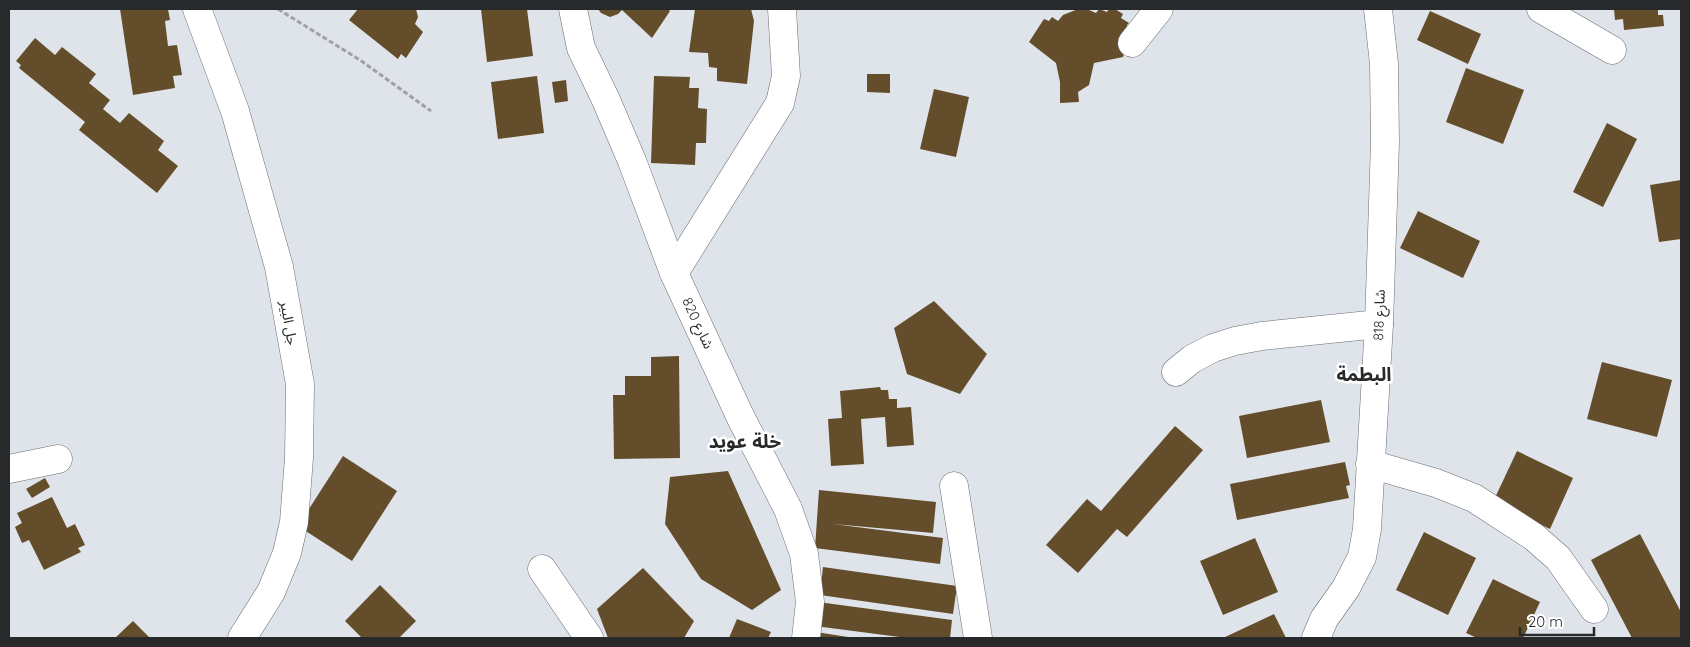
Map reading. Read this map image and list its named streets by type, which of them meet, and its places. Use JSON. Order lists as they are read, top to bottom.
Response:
{
  "streets": {
    "street": ["شارع 818", "جل البير", "شارع 820"]
  },
  "districts": ["البطمة", "خلة عويد"],
  "scale_bar": "20 m"
}
